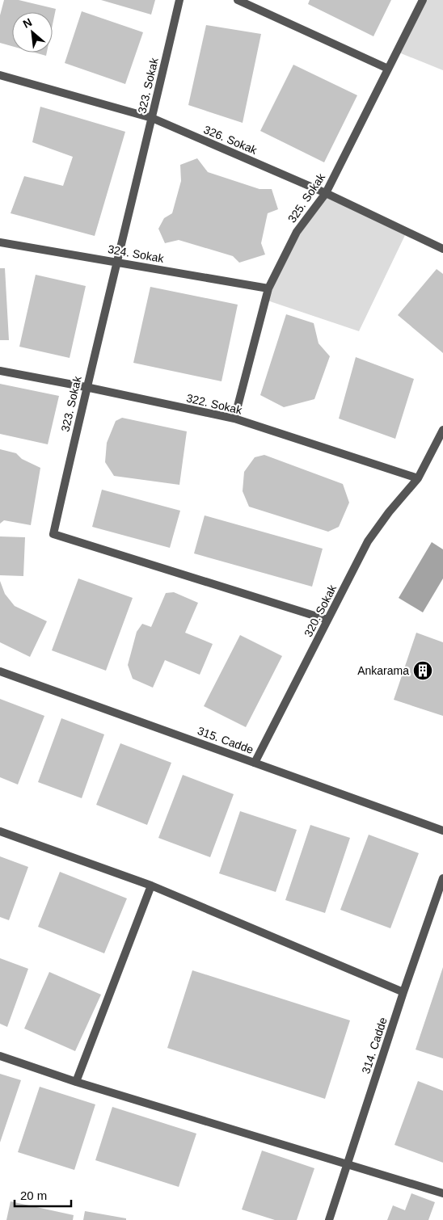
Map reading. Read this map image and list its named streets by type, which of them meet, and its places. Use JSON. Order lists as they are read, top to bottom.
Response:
{
  "streets": {
    "street": [
      "323. Sokak",
      "326. Sokak",
      "325. Sokak",
      "324. Sokak",
      "322. Sokak",
      "320. Sokak",
      "315. Cadde",
      "314. Cadde"
    ]
  },
  "crossings": [
    ["323. Sokak", "326. Sokak"],
    ["323. Sokak", "324. Sokak"],
    ["323. Sokak", "322. Sokak"],
    ["323. Sokak", "320. Sokak"],
    ["326. Sokak", "325. Sokak"],
    ["325. Sokak", "324. Sokak"],
    ["325. Sokak", "322. Sokak"],
    ["322. Sokak", "320. Sokak"],
    ["320. Sokak", "315. Cadde"]
  ],
  "places": {
    "building": ["Ankarama"]
  },
  "scale_bar": "20 m",
  "north": "top left"
}
